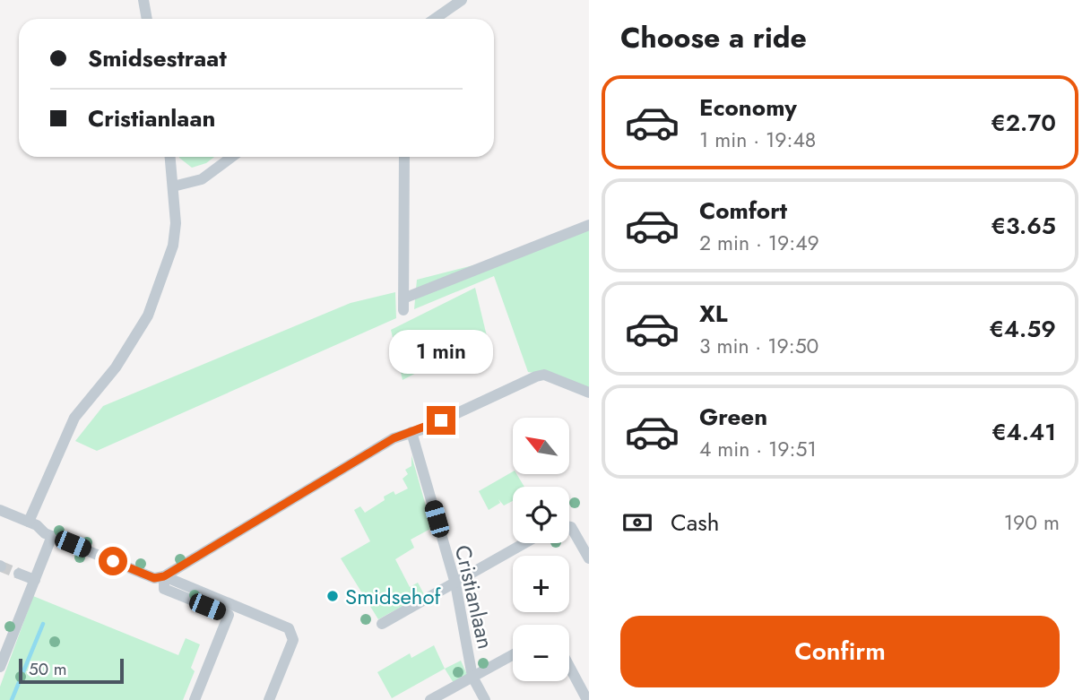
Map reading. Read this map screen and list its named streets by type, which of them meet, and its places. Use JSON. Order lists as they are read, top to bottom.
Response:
{
  "streets": {
    "street": ["Cristianlaan"]
  },
  "places": ["Smidsehof"],
  "scale_bar": "50 m",
  "north": "top left",
  "page": {
    "heading": "Choose a ride",
    "banner": ["Smidsestraat", "Cristianlaan"],
    "list": [
      {
        "name": "Economy",
        "note": "1 min · 19:48",
        "value": "€2.70"
      },
      {
        "name": "Comfort",
        "note": "2 min · 19:49",
        "value": "€3.65"
      },
      {
        "name": "XL",
        "note": "3 min · 19:50",
        "value": "€4.59"
      },
      {
        "name": "Green",
        "note": "4 min · 19:51",
        "value": "€4.41"
      }
    ],
    "bubble": "1 min",
    "map_buttons": ["+", "−"],
    "pay": ["Cash", "190 m"],
    "buttons": "Confirm",
    "scale": "50 m"
  }
}
